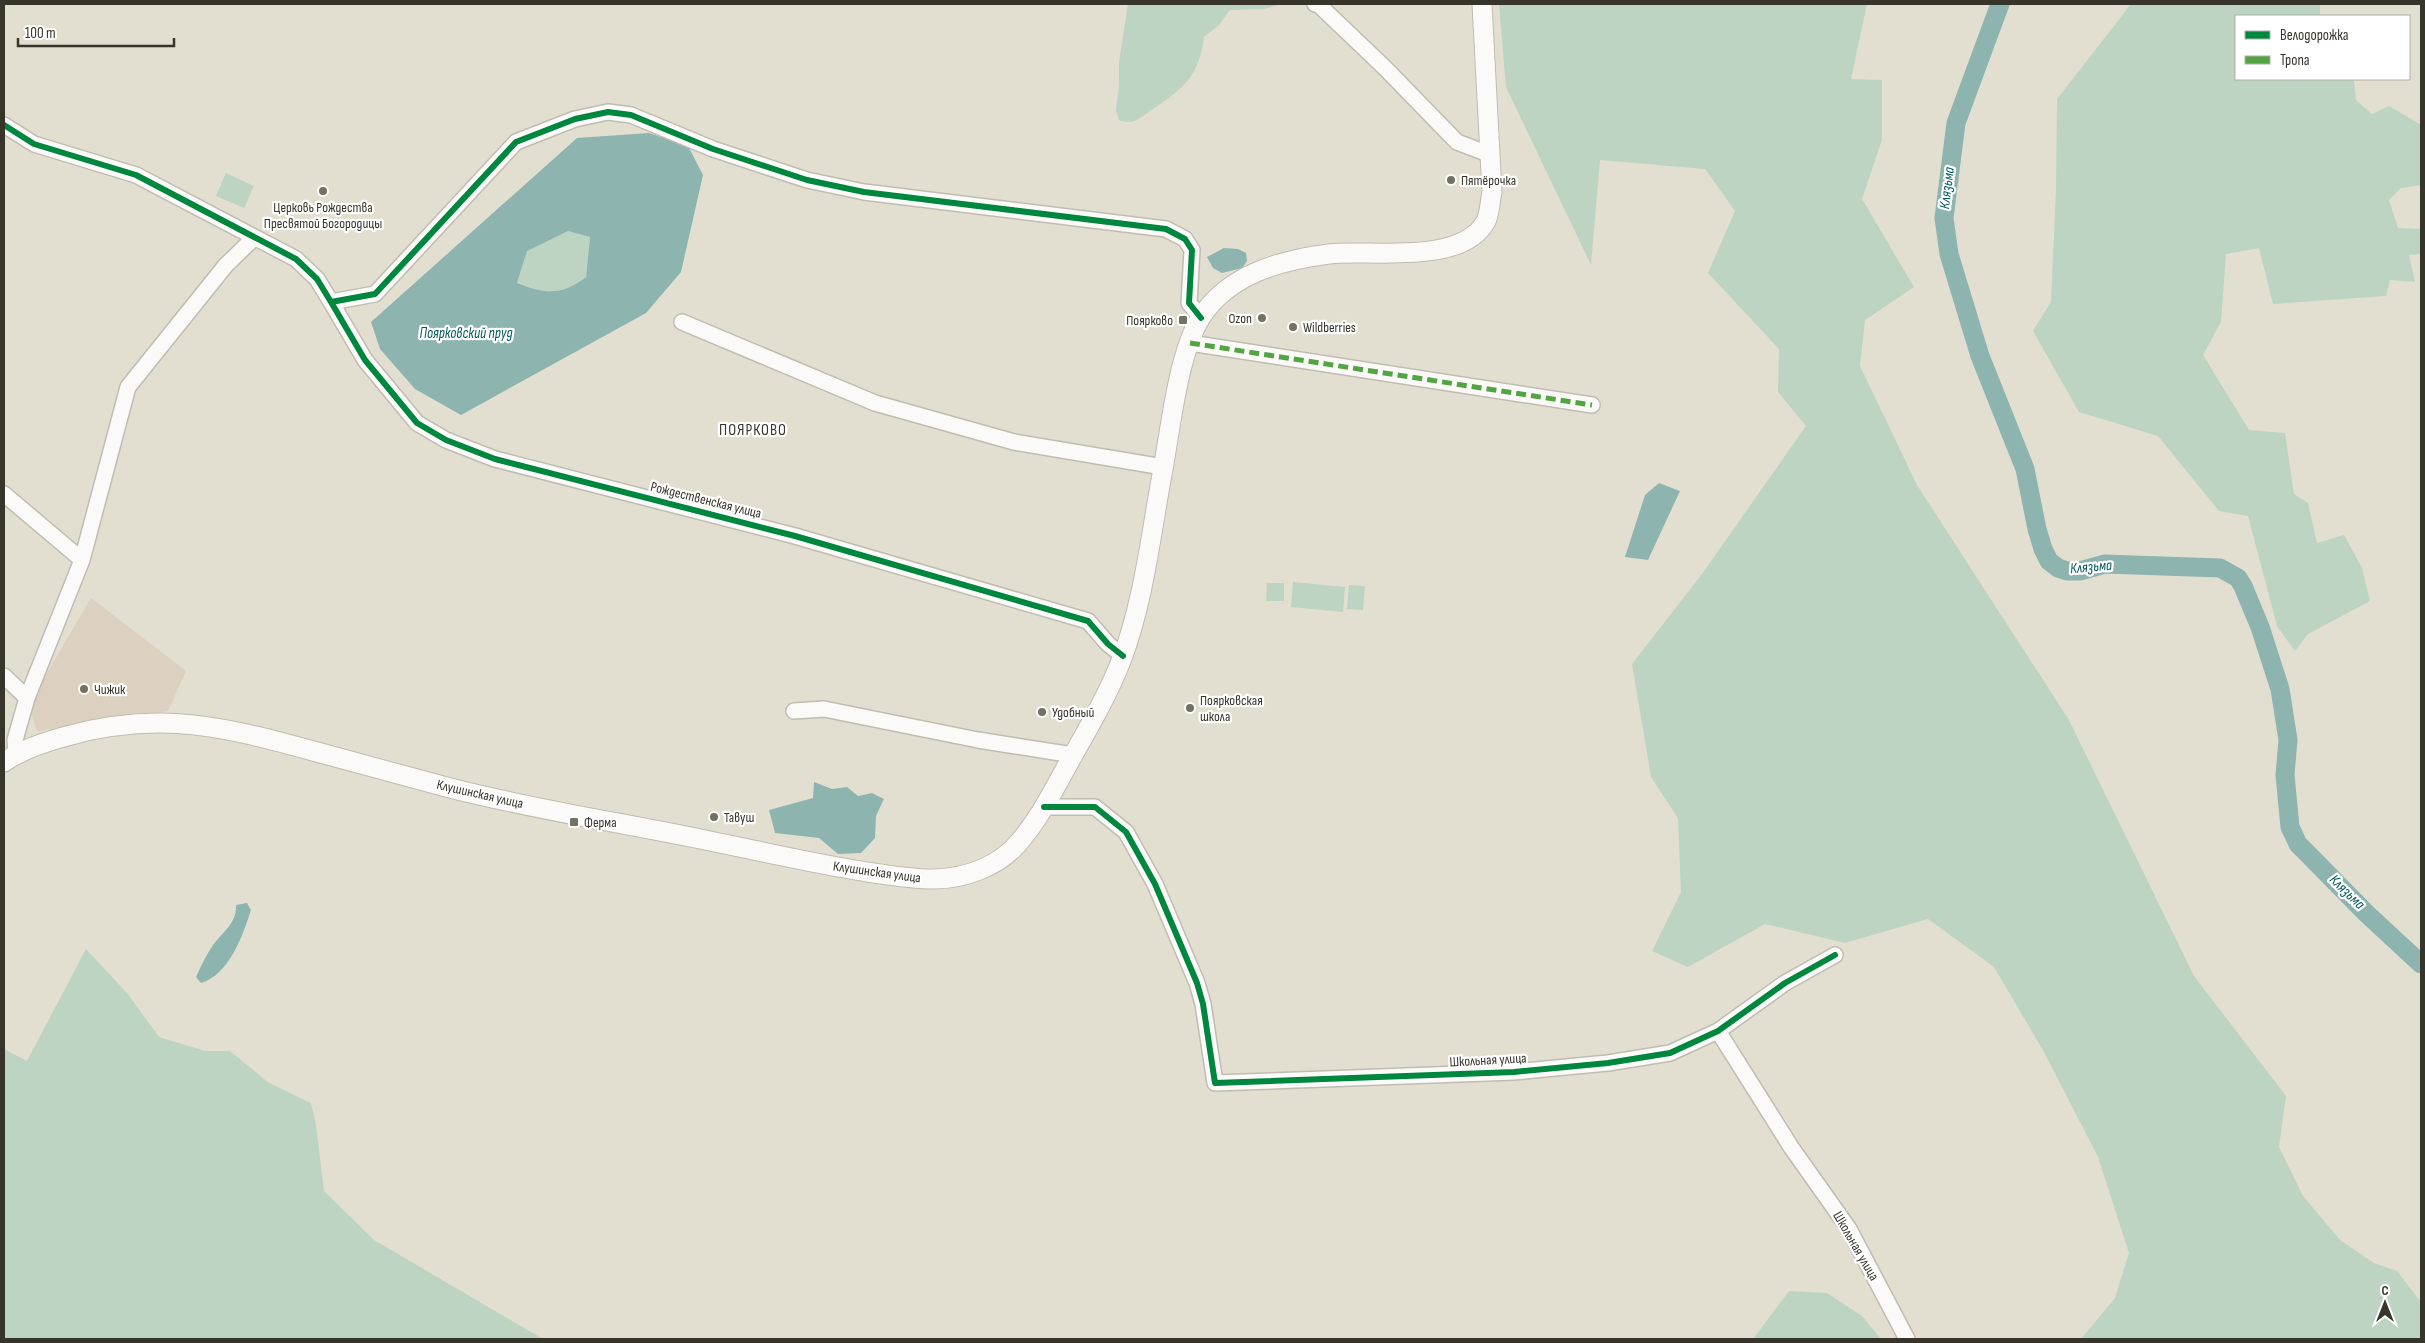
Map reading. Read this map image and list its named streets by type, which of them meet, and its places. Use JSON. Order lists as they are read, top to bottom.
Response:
{
  "streets": {
    "main road": ["Клушинская улица"],
    "street": ["Рождественская улица", "Школьная улица"]
  },
  "crossings": [
    ["Рождественская улица", "Клушинская улица"],
    ["Клушинская улица", "Школьная улица"]
  ],
  "districts": ["ПОЯРКОВО"],
  "water": ["Клязьма", "Поярковский пруд"],
  "places": {
    "other": [
      "Пятёрочка",
      "Церковь Рождества Пресвятой Богородицы",
      "Ozon",
      "Wildberries",
      "Чижик",
      "Поярковская школа",
      "Удобный",
      "Тавуш"
    ],
    "transit": ["Поярково", "Ферма"]
  },
  "legend": ["Велодорожка", "Тропа"],
  "scale_bar": "100 m",
  "north": "top"
}
